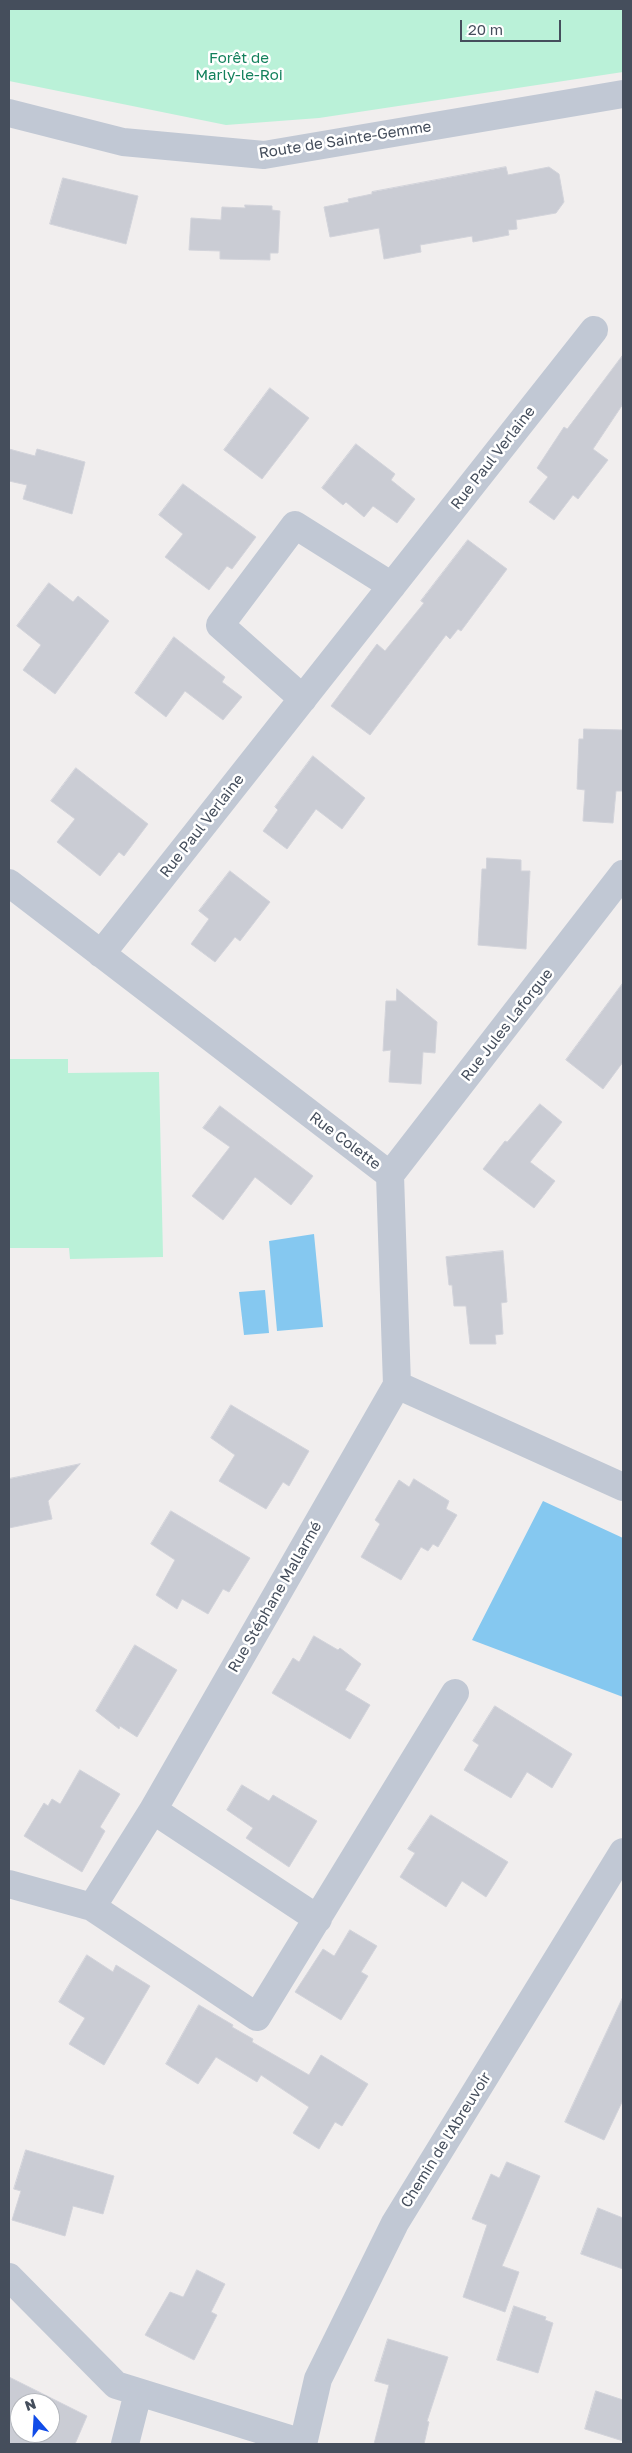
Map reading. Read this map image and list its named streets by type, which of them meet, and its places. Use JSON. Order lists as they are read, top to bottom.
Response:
{
  "streets": {
    "street": [
      "Route de Sainte-Gemme",
      "Rue Paul Verlaine",
      "Rue Jules Laforgue",
      "Rue Colette",
      "Rue Stéphane Mallarmé",
      "Chemin de l'Abreuvoir"
    ]
  },
  "crossings": [
    ["Rue Paul Verlaine", "Rue Colette"],
    ["Rue Jules Laforgue", "Rue Colette"],
    ["Rue Colette", "Rue Stéphane Mallarmé"]
  ],
  "parks": ["Forêt de Marly-le-Roi"],
  "scale_bar": "20 m",
  "north": "top"
}
